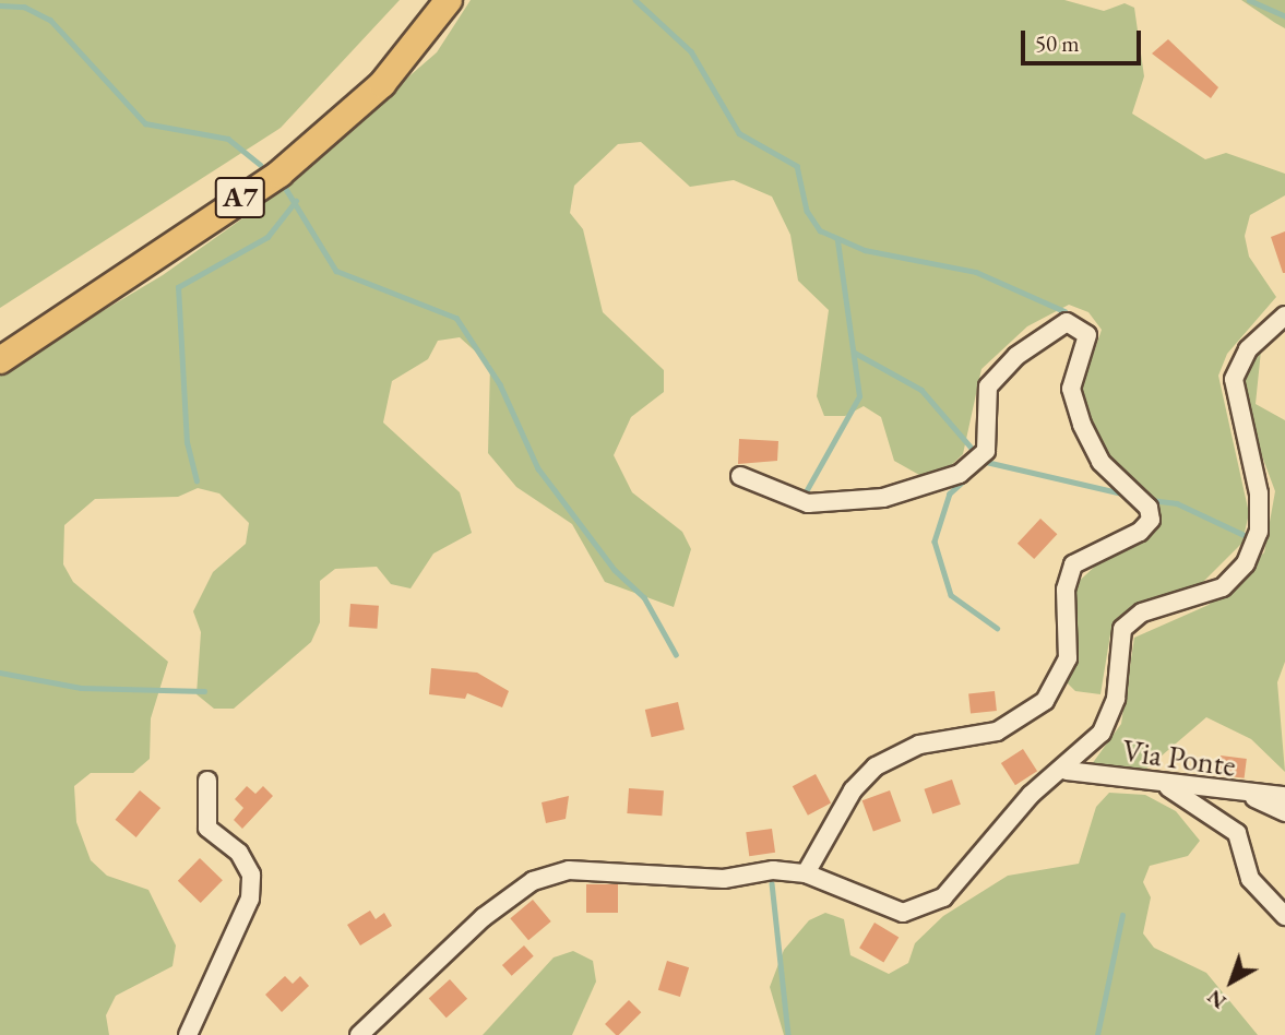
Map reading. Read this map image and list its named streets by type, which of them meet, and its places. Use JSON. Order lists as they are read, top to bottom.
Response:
{
  "streets": {
    "highway": ["A7"],
    "street": ["Via Ponte"]
  },
  "scale_bar": "50 m",
  "north": "bottom left"
}
